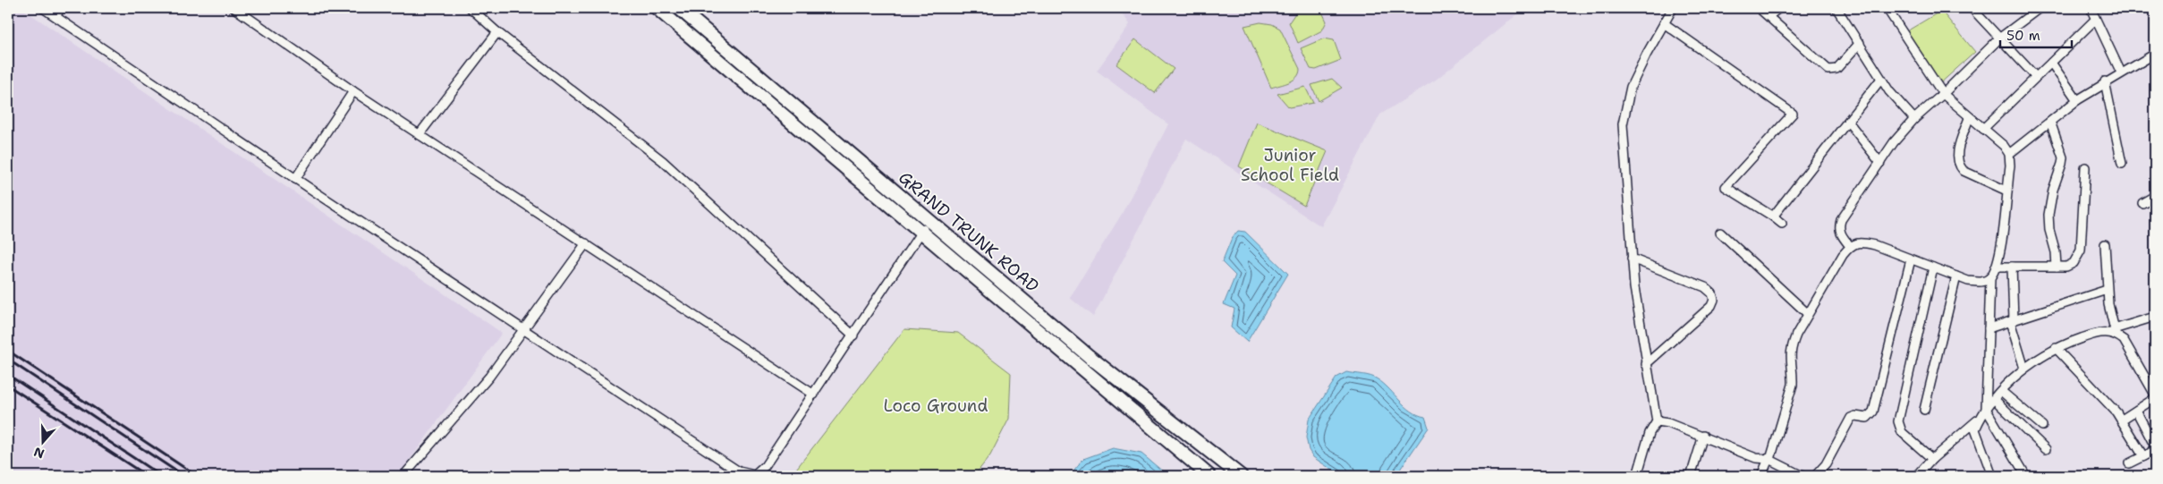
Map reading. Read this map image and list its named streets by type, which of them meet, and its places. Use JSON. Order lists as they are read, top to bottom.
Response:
{
  "streets": {
    "main road": ["GRAND TRUNK ROAD"]
  },
  "parks": ["Junior School Field", "Loco Ground"],
  "scale_bar": "50 m",
  "north": "bottom"
}
